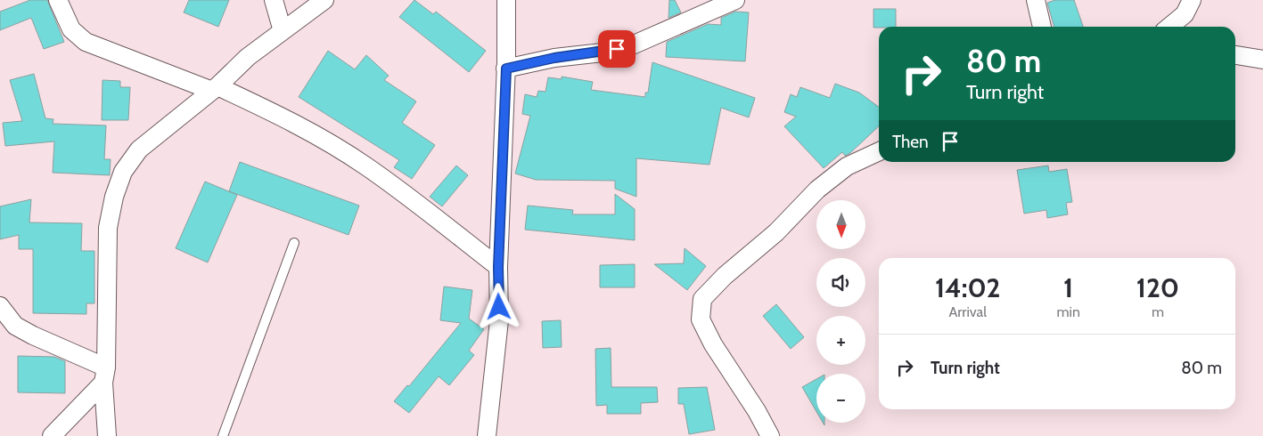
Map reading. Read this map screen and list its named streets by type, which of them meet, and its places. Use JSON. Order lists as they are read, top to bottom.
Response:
{
  "north": "bottom",
  "page": {
    "turn": ["80 m", "Turn right"],
    "then": "Then",
    "map_buttons": ["+", "−"],
    "eta": [
      "14:02",
      "Arrival",
      "1",
      "min",
      "120",
      "m"
    ],
    "list": [
      {
        "name": "Turn right",
        "value": "80 m"
      }
    ]
  }
}
